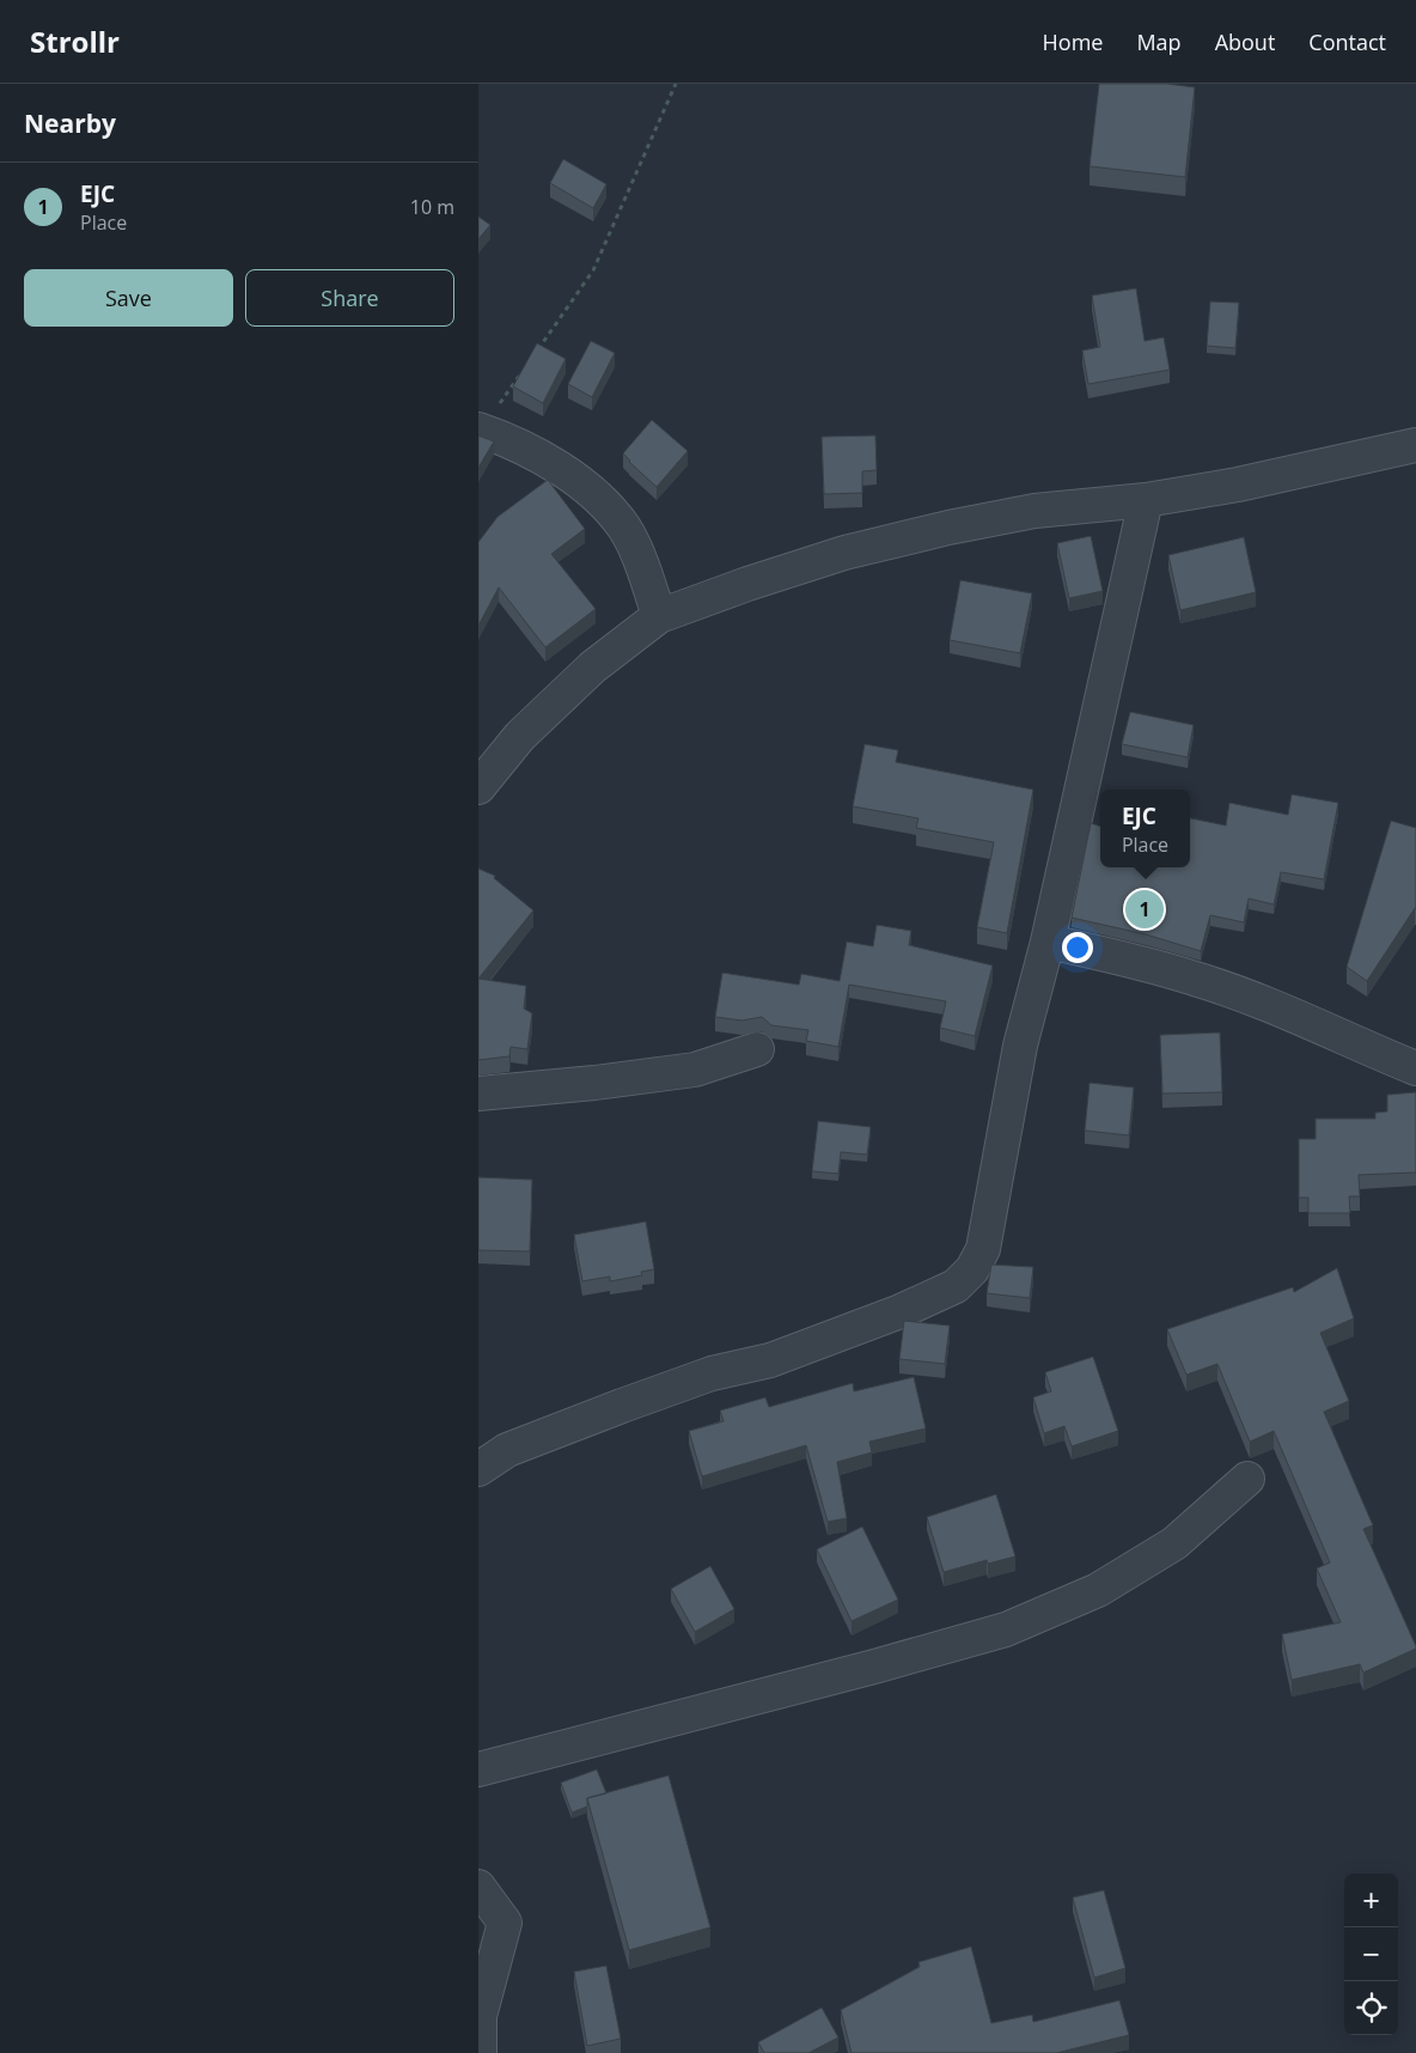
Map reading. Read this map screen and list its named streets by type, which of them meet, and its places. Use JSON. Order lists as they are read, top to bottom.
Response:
{
  "page": {
    "header": "Strollr",
    "nav": [
      "Home",
      "Map",
      "About",
      "Contact"
    ],
    "heading": "Nearby",
    "list": [
      {
        "mark": "1",
        "name": "EJC",
        "note": "Place",
        "value": "10 m"
      }
    ],
    "buttons": ["Save", "Share"],
    "popup": ["EJC", "Place"],
    "pins": "1",
    "map_buttons": ["+", "−"]
  }
}
